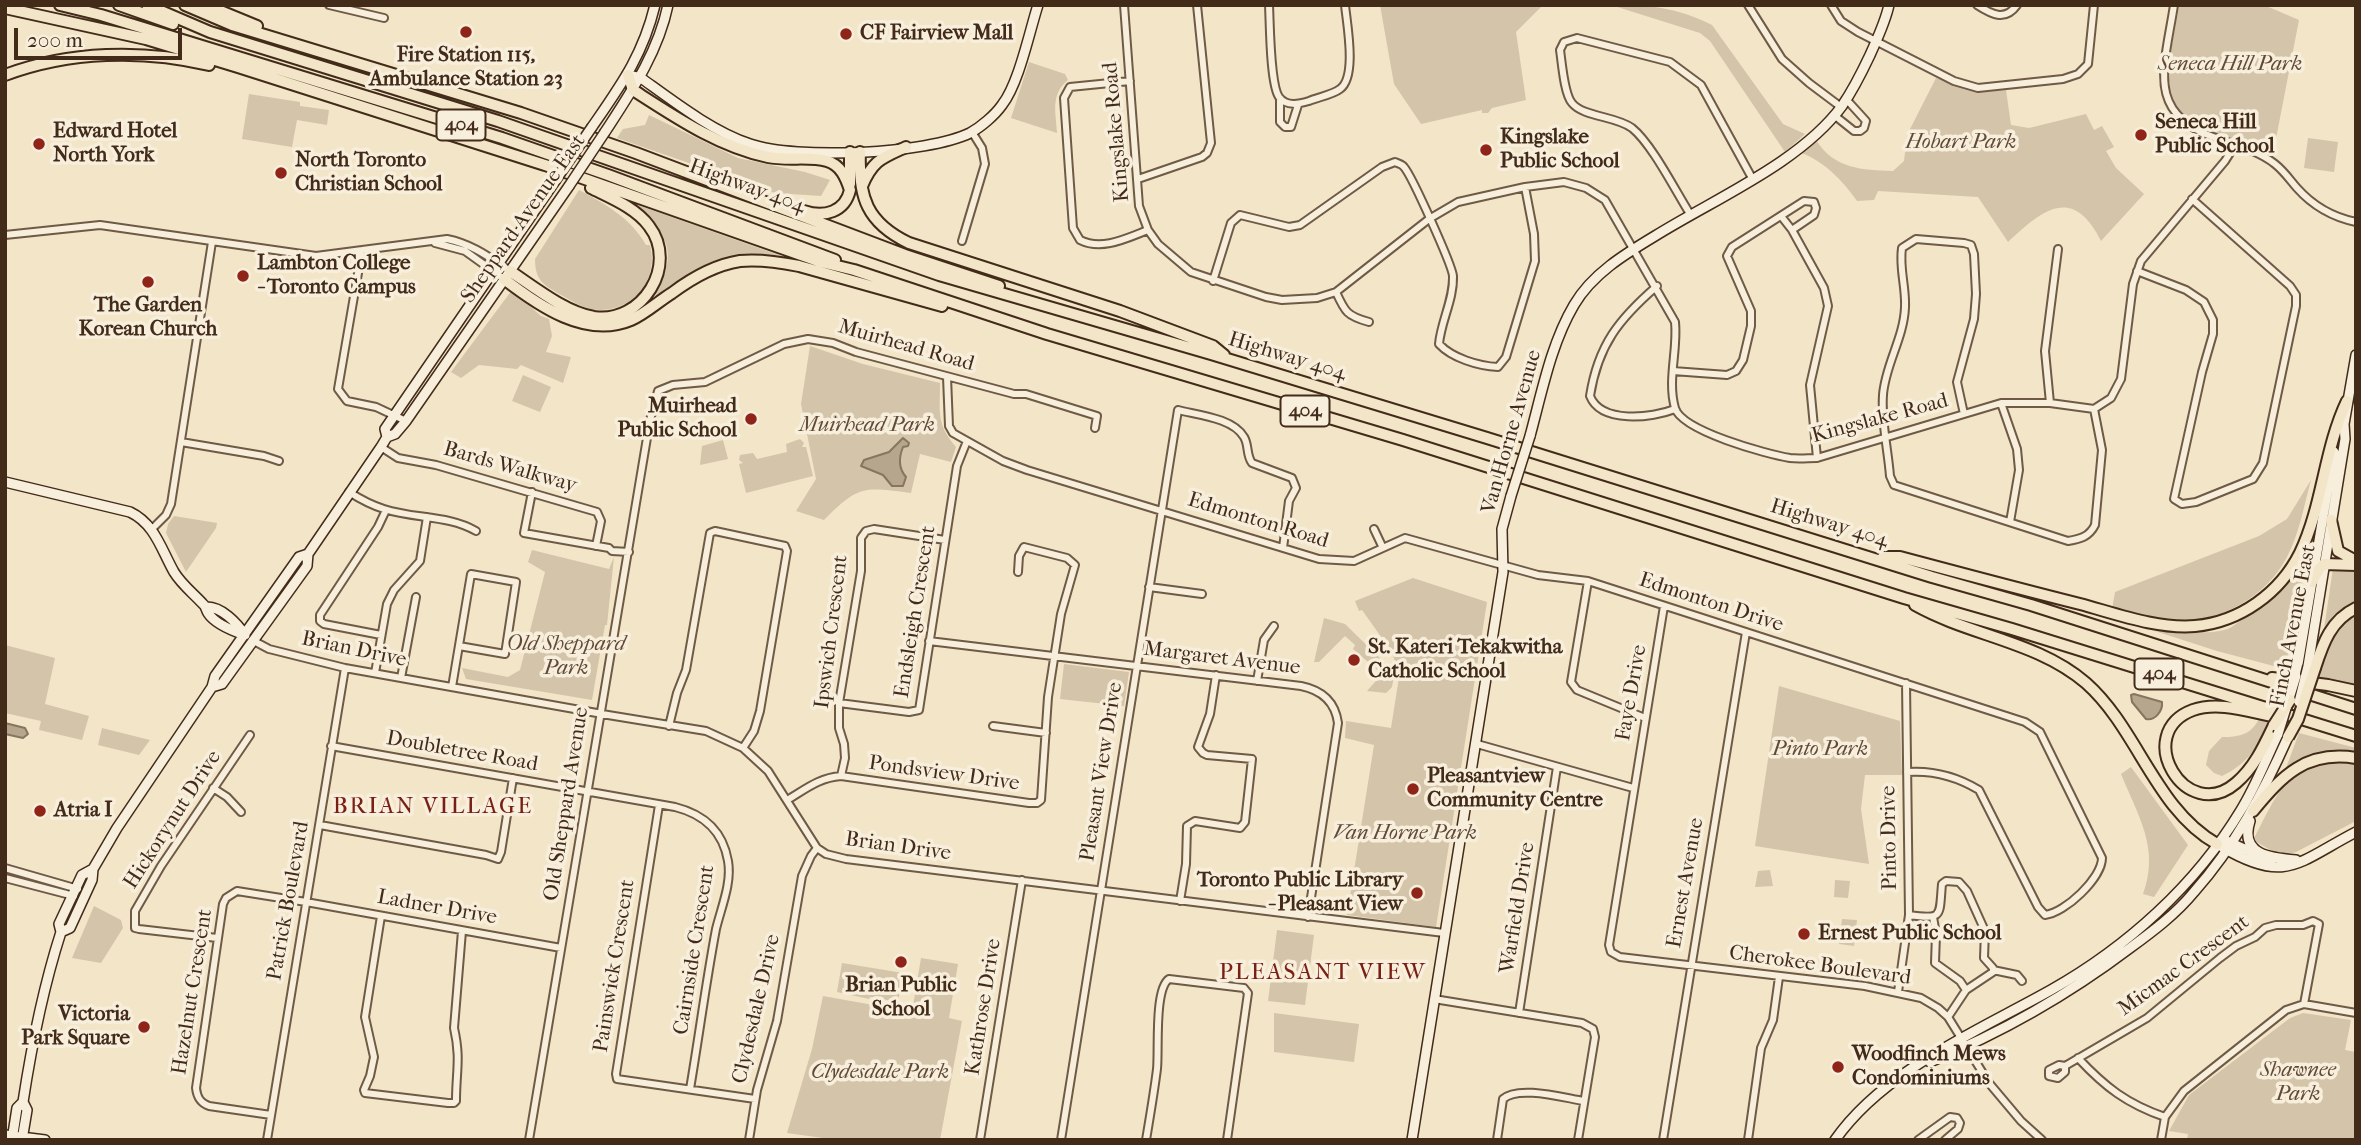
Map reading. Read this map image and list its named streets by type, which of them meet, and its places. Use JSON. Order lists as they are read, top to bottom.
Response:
{
  "streets": {
    "highway": ["404", "Highway 404"],
    "main road": ["Sheppard Avenue East", "Van Horne Avenue", "Finch Avenue East"],
    "street": [
      "Kingslake Road",
      "Muirhead Road",
      "Bards Walkway",
      "Edmonton Road",
      "Edmonton Drive",
      "Endsleigh Crescent",
      "Ipswich Crescent",
      "Brian Drive",
      "Margaret Avenue",
      "Faye Drive",
      "Doubletree Road",
      "Pleasant View Drive",
      "Pondsview Drive",
      "Old Sheppard Avenue",
      "Hickorynut Drive",
      "Pinto Drive",
      "Ernest Avenue",
      "Patrick Boulevard",
      "Ladner Drive",
      "Warfield Drive",
      "Cairnside Crescent",
      "Painswick Crescent",
      "Cherokee Boulevard",
      "Micmac Crescent",
      "Hazelnut Crescent",
      "Kathrose Drive",
      "Clydesdale Drive"
    ]
  },
  "crossings": [
    ["Kingslake Road", "Van Horne Avenue"],
    ["Sheppard Avenue East", "Bards Walkway"],
    ["Sheppard Avenue East", "Brian Drive"],
    ["Muirhead Road", "Old Sheppard Avenue"],
    ["Van Horne Avenue", "Edmonton Road"],
    ["Van Horne Avenue", "Edmonton Drive"],
    ["Van Horne Avenue", "Brian Drive"],
    ["Edmonton Road", "Edmonton Drive"],
    ["Edmonton Road", "Endsleigh Crescent"],
    ["Edmonton Road", "Pleasant View Drive"],
    ["Edmonton Drive", "Faye Drive"],
    ["Edmonton Drive", "Pinto Drive"],
    ["Edmonton Drive", "Ernest Avenue"],
    ["Endsleigh Crescent", "Ipswich Crescent"],
    ["Endsleigh Crescent", "Margaret Avenue"],
    ["Finch Avenue East", "Cherokee Boulevard"],
    ["Ipswich Crescent", "Pondsview Drive"],
    ["Brian Drive", "Margaret Avenue"],
    ["Brian Drive", "Pleasant View Drive"],
    ["Brian Drive", "Pondsview Drive"],
    ["Brian Drive", "Old Sheppard Avenue"],
    ["Brian Drive", "Patrick Boulevard"],
    ["Brian Drive", "Kathrose Drive"],
    ["Brian Drive", "Clydesdale Drive"],
    ["Margaret Avenue", "Pleasant View Drive"],
    ["Margaret Avenue", "Pondsview Drive"],
    ["Faye Drive", "Cherokee Boulevard"],
    ["Doubletree Road", "Old Sheppard Avenue"],
    ["Doubletree Road", "Patrick Boulevard"],
    ["Doubletree Road", "Cairnside Crescent"],
    ["Old Sheppard Avenue", "Ladner Drive"],
    ["Old Sheppard Avenue", "Cairnside Crescent"],
    ["Hickorynut Drive", "Hazelnut Crescent"],
    ["Pinto Drive", "Cherokee Boulevard"],
    ["Ernest Avenue", "Cherokee Boulevard"],
    ["Patrick Boulevard", "Ladner Drive"],
    ["Patrick Boulevard", "Hazelnut Crescent"],
    ["Ladner Drive", "Hazelnut Crescent"],
    ["Cairnside Crescent", "Painswick Crescent"],
    ["Painswick Crescent", "Clydesdale Drive"]
  ],
  "districts": ["BRIAN VILLAGE", "PLEASANT VIEW"],
  "parks": [
    "Seneca Hill Park",
    "Hobart Park",
    "Muirhead Park",
    "Old Sheppard Park",
    "Pinto Park",
    "Van Horne Park",
    "Shawnee Park",
    "Clydesdale Park"
  ],
  "places": [
    "Fire Station 115, Ambulance Station 23",
    "CF Fairview Mall",
    "Seneca Hill Public School",
    "Edward Hotel North York",
    "Kingslake Public School",
    "North Toronto Christian School",
    "Lambton College - Toronto Campus",
    "The Garden Korean Church",
    "Muirhead Public School",
    "St. Kateri Tekakwitha Catholic School",
    "Pleasantview Community Centre",
    "Atria I",
    "Toronto Public Library - Pleasant View",
    "Ernest Public School",
    "Brian Public School",
    "Victoria Park Square",
    "Woodfinch Mews Condominiums"
  ],
  "scale_bar": "200 m"
}
